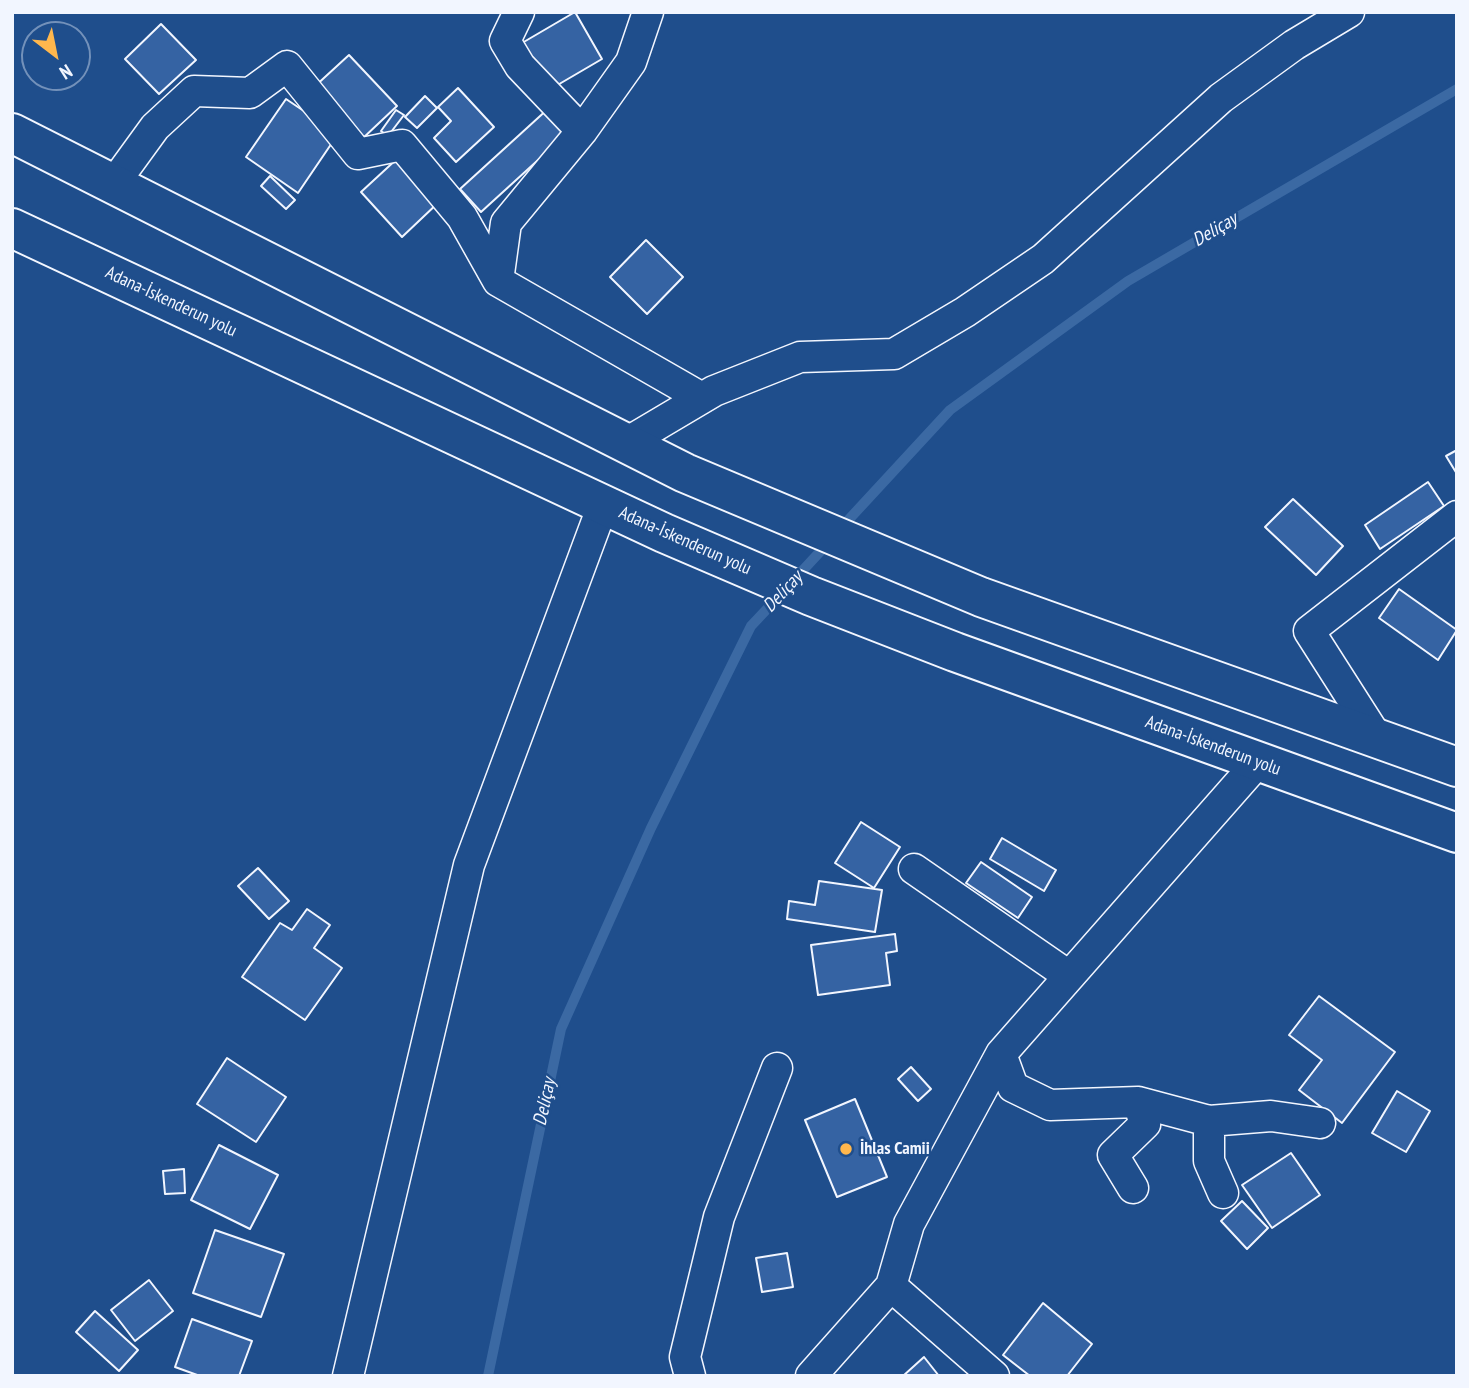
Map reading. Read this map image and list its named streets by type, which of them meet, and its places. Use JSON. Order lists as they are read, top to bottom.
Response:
{
  "streets": {
    "highway": ["Adana-İskenderun yolu"]
  },
  "water": ["Deliçay"],
  "places": ["İhlas Camii"],
  "north": "bottom right"
}
